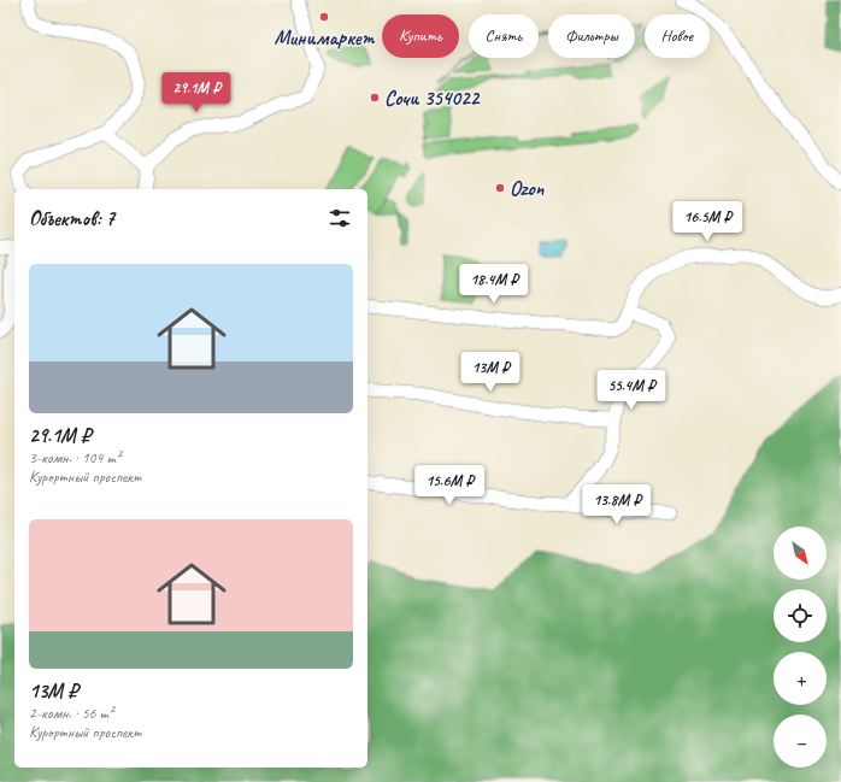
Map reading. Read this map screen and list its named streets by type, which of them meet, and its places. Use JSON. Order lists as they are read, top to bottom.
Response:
{
  "places": ["Минимаркет", "Сочи 354022", "Ozon"],
  "north": "bottom right",
  "page": {
    "chip": [
      "Купить",
      "Снять",
      "Фильтры",
      "Новое"
    ],
    "price": [
      "29.1M ₽",
      "16.5M ₽",
      "18.4M ₽",
      "13M ₽",
      "55.4M ₽",
      "15.6M ₽",
      "13.8M ₽"
    ],
    "heading": "Объектов: 7",
    "list": [
      {
        "name": "29.1M ₽",
        "note": "3-комн. · 104 m² · Курортный проспект"
      },
      {
        "name": "13M ₽",
        "note": "2-комн. · 56 m² · Курортный проспект"
      }
    ],
    "map_buttons": ["+", "−"]
  }
}
